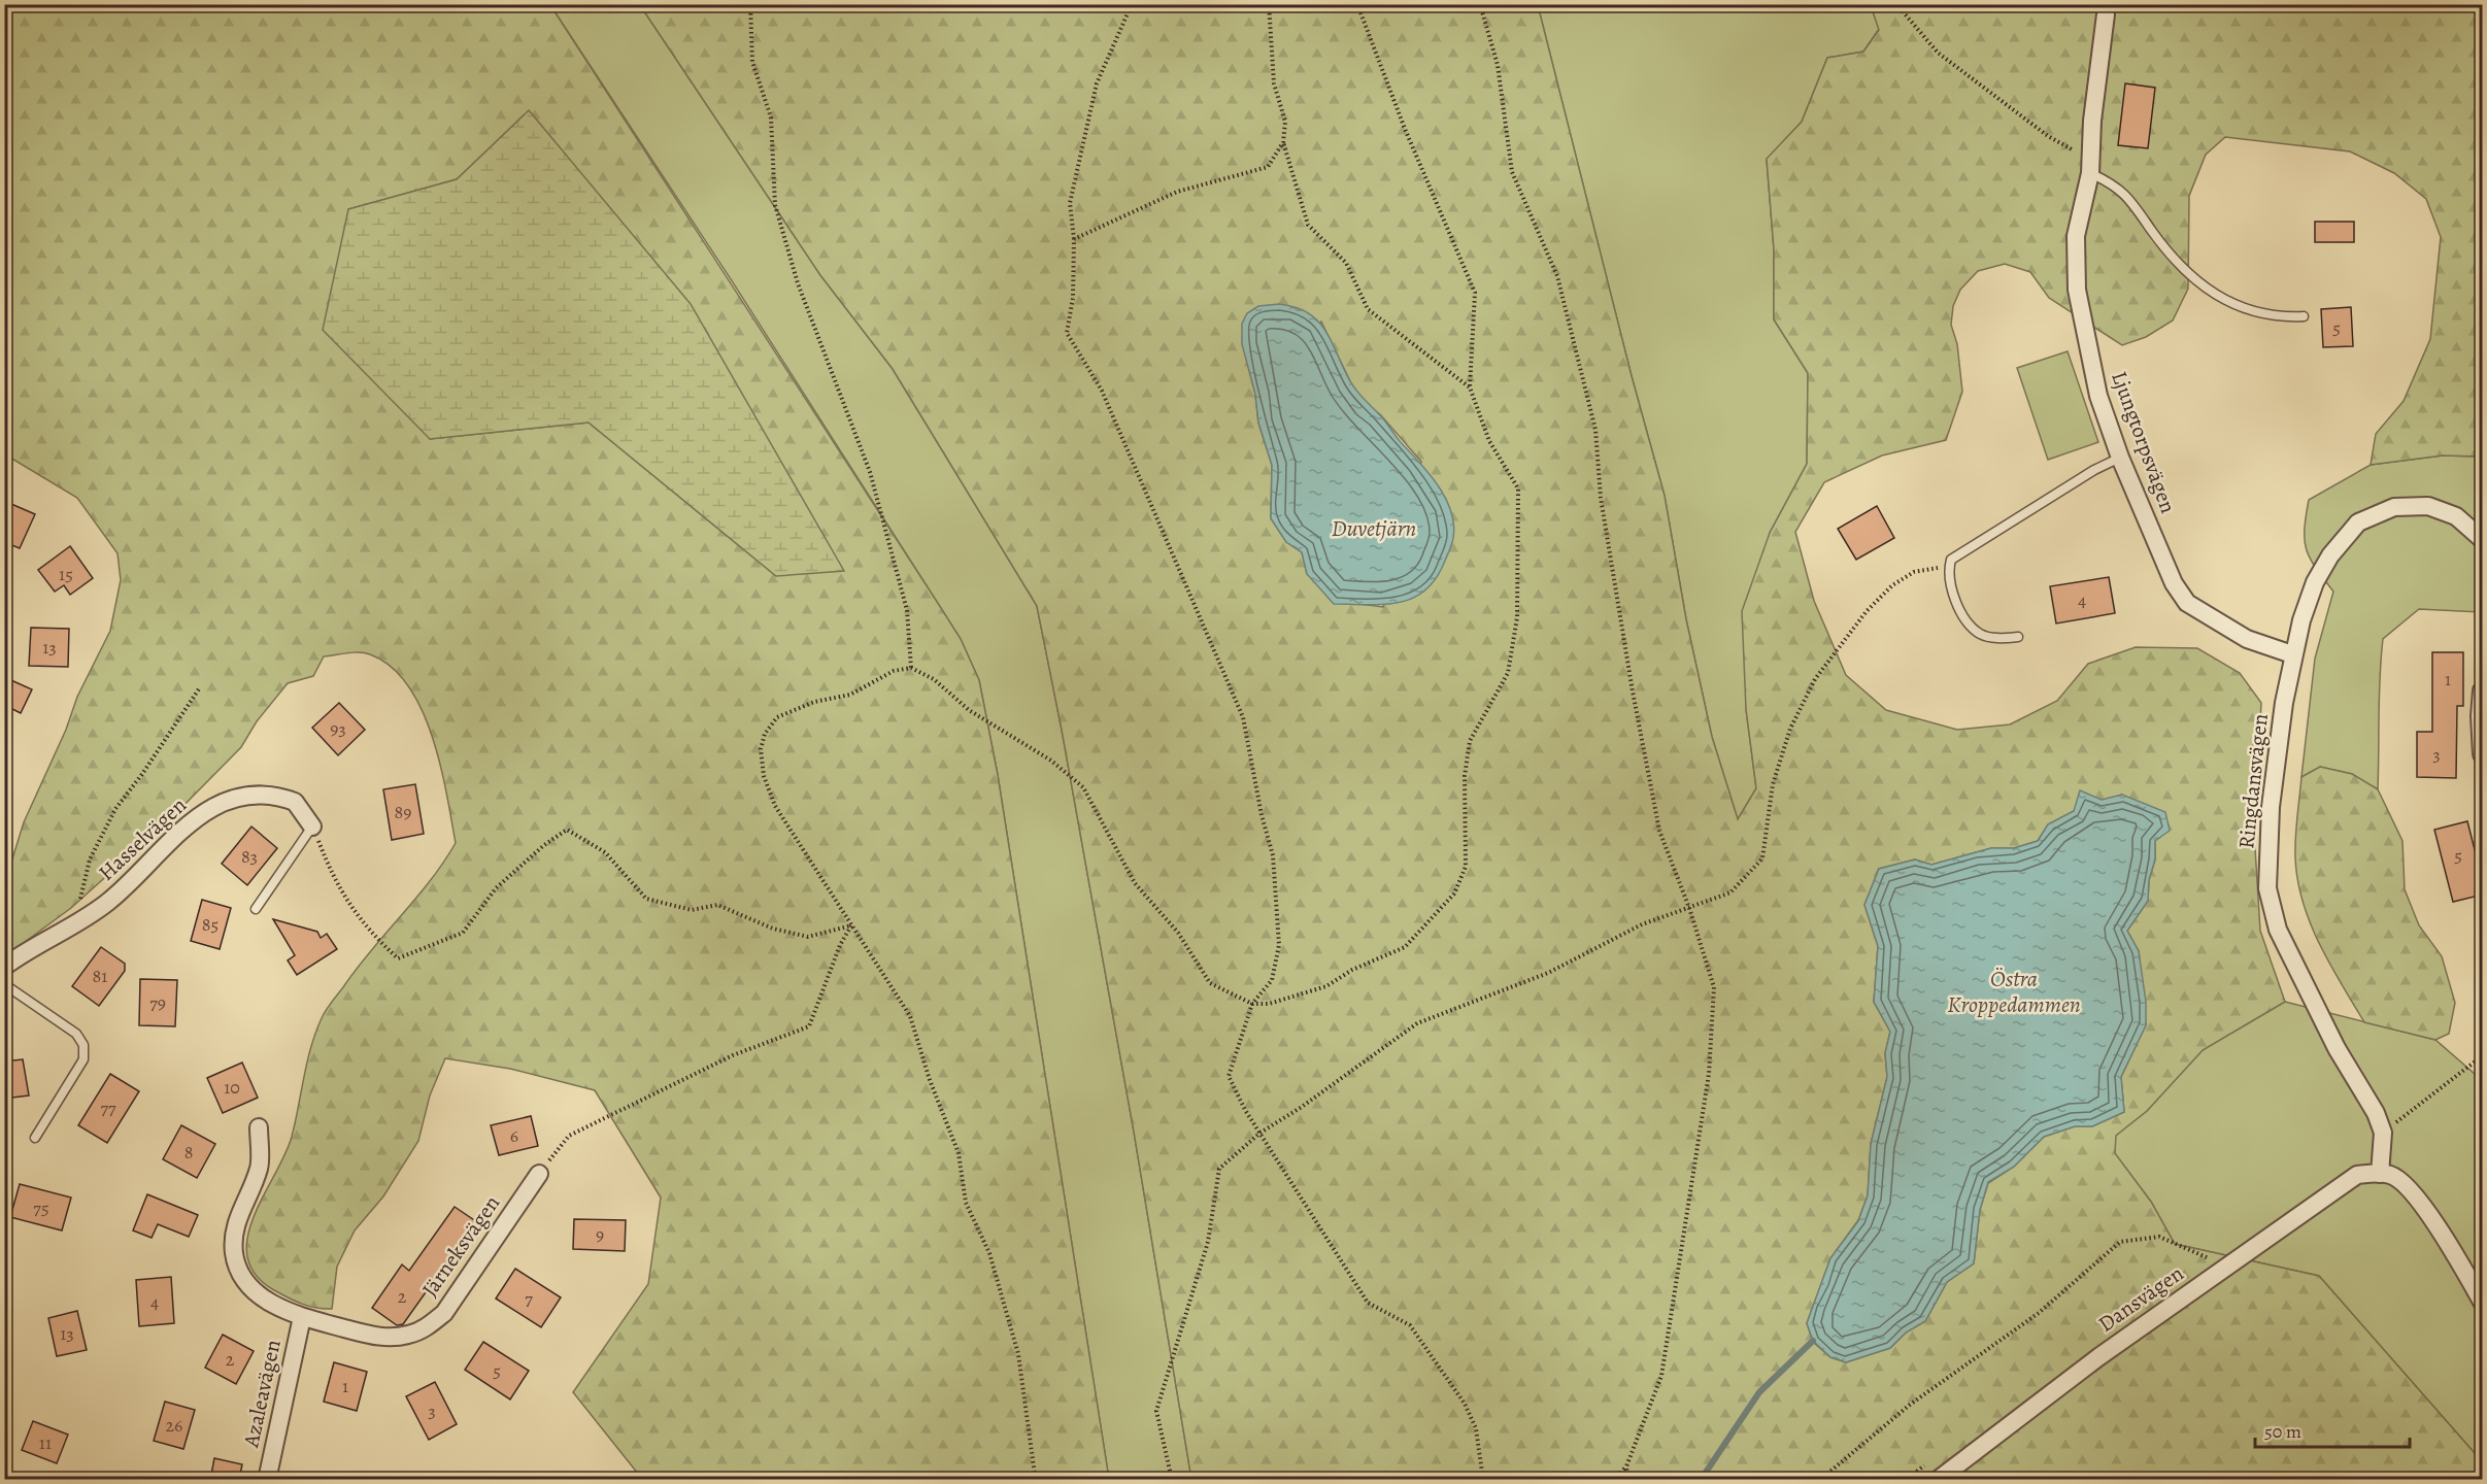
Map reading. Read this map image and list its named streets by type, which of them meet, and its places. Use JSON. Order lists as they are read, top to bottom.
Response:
{
  "streets": {
    "street": [
      "Ljungtorpsvägen",
      "Ringdansvägen",
      "Hasselvägen",
      "Järneksvägen",
      "Dansvägen",
      "Azaleavägen"
    ]
  },
  "crossings": [
    ["Ljungtorpsvägen", "Ringdansvägen"],
    ["Ringdansvägen", "Dansvägen"],
    ["Järneksvägen", "Azaleavägen"]
  ],
  "water": ["Duvetjärn", "Östra Kroppedammen"],
  "house_numbers": [
    "5",
    "15",
    "4",
    "13",
    "1",
    "93",
    "3",
    "89",
    "5",
    "83",
    "85",
    "81",
    "79",
    "10",
    "77",
    "6",
    "8",
    "75",
    "9",
    "2",
    "7",
    "4",
    "13",
    "2",
    "5",
    "1",
    "3",
    "26",
    "11"
  ],
  "scale_bar": "50 m"
}
